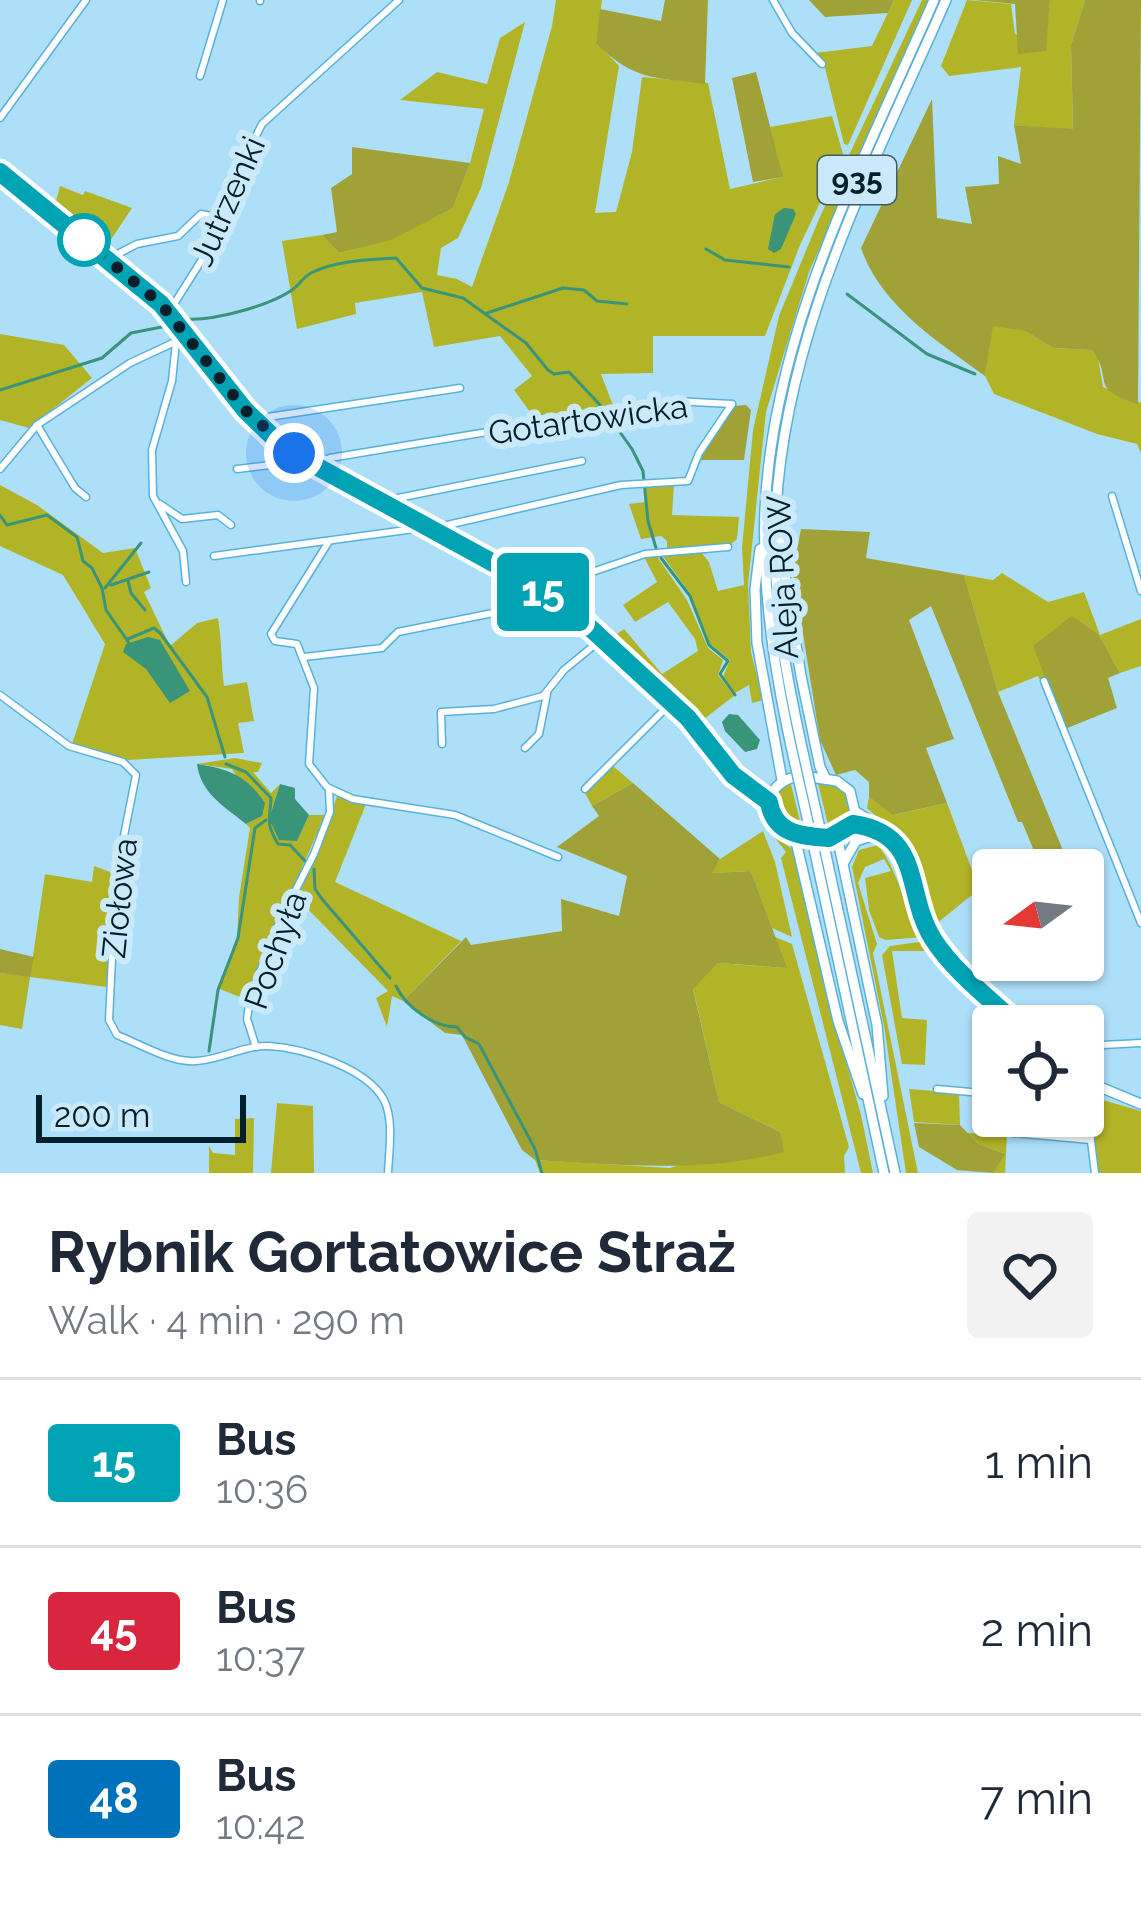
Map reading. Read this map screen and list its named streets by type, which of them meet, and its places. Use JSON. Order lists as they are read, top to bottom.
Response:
{
  "streets": {
    "main road": ["935", "Aleja ROW"],
    "street": [
      "Jutrzenki",
      "Gotartowicka",
      "Ziołowa",
      "Pochyła"
    ]
  },
  "crossings": [
    ["Ziołowa", "Pochyła"]
  ],
  "lines": ["bus line 15"],
  "scale_bar": "200 m",
  "north": "left",
  "page": {
    "on_map": "15",
    "scale": "200 m",
    "heading": ["Rybnik Gortatowice Straż", "Walk · 4 min · 290 m"],
    "list": [
      {
        "mark": "15",
        "name": "Bus",
        "note": "10:36",
        "value": "1 min"
      },
      {
        "mark": "45",
        "name": "Bus",
        "note": "10:37",
        "value": "2 min"
      },
      {
        "mark": "48",
        "name": "Bus",
        "note": "10:42",
        "value": "7 min"
      }
    ]
  }
}
